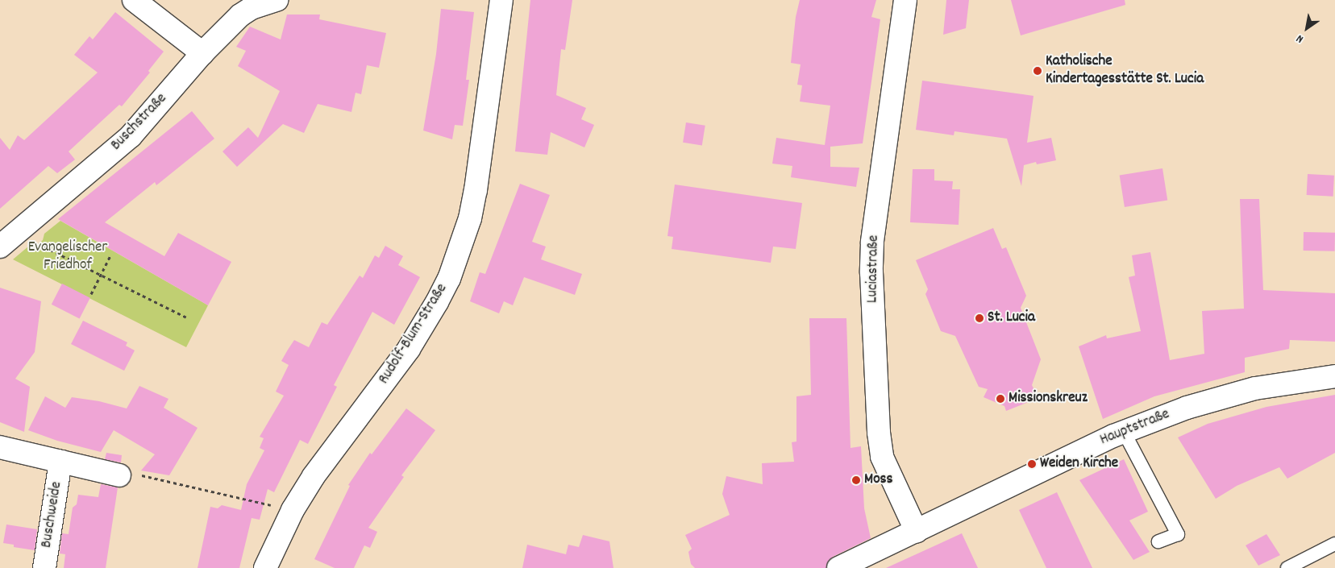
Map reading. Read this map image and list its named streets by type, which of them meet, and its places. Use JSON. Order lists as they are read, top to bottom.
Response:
{
  "streets": {
    "street": [
      "Buschstraße",
      "Luciastraße",
      "Rudolf-Blum-Straße",
      "Hauptstraße",
      "Buschweide"
    ]
  },
  "crossings": [
    ["Luciastraße", "Hauptstraße"]
  ],
  "parks": ["Evangelischer Friedhof"],
  "places": [
    "Katholische Kindertagesstätte St. Lucia",
    "St. Lucia",
    "Missionskreuz",
    "Weiden Kirche",
    "Moss"
  ],
  "north": "bottom left"
}
